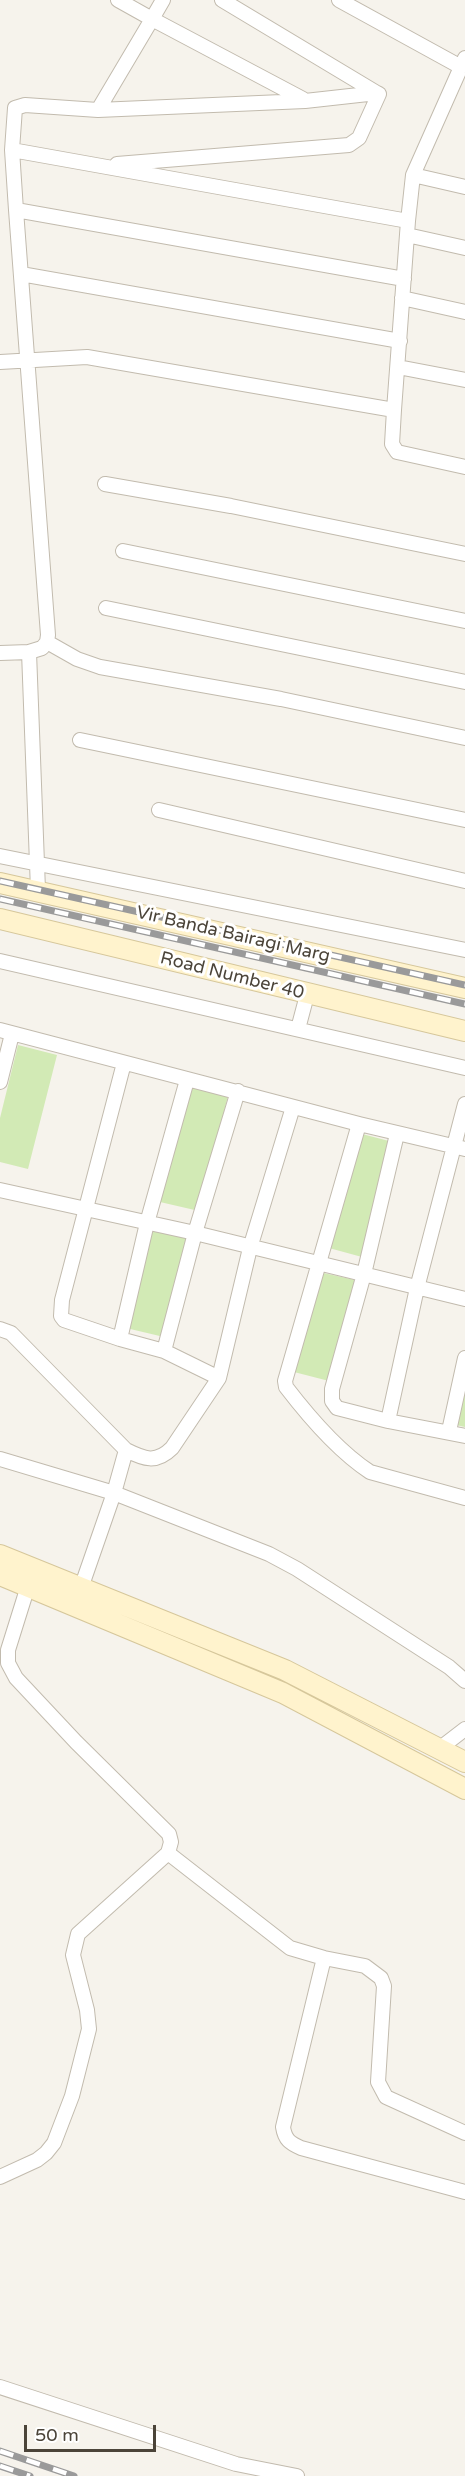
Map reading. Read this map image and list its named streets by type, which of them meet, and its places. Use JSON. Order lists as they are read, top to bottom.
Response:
{
  "streets": {
    "street": ["Vir Banda Bairagi Marg", "Road Number 40"]
  },
  "scale_bar": "50 m"
}
